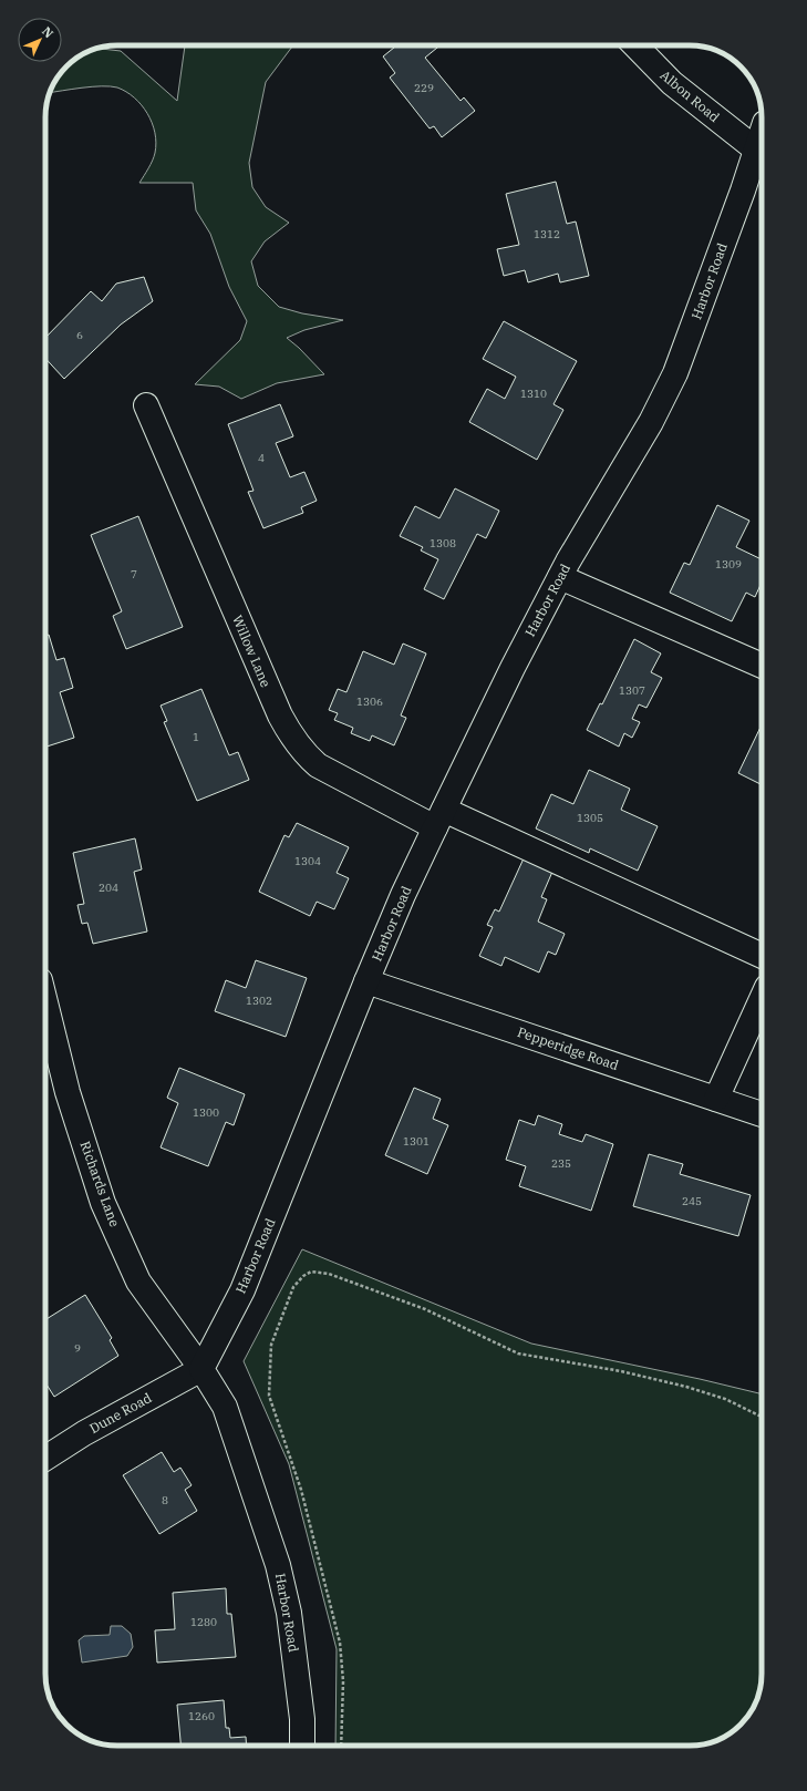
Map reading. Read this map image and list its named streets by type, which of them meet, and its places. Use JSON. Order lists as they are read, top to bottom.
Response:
{
  "streets": {
    "street": [
      "Albon Road",
      "Harbor Road",
      "Willow Lane",
      "Pepperidge Road",
      "Richards Lane",
      "Dune Road"
    ]
  },
  "crossings": [
    ["Albon Road", "Harbor Road"],
    ["Harbor Road", "Willow Lane"],
    ["Harbor Road", "Pepperidge Road"],
    ["Harbor Road", "Richards Lane"],
    ["Harbor Road", "Dune Road"],
    ["Richards Lane", "Dune Road"]
  ],
  "house_numbers": [
    "229",
    "1312",
    "6",
    "1310",
    "4",
    "1308",
    "1309",
    "7",
    "1307",
    "1306",
    "1",
    "1305",
    "1304",
    "204",
    "1302",
    "1300",
    "1301",
    "235",
    "245",
    "9",
    "8",
    "1280",
    "1260"
  ],
  "north": "top right"
}
